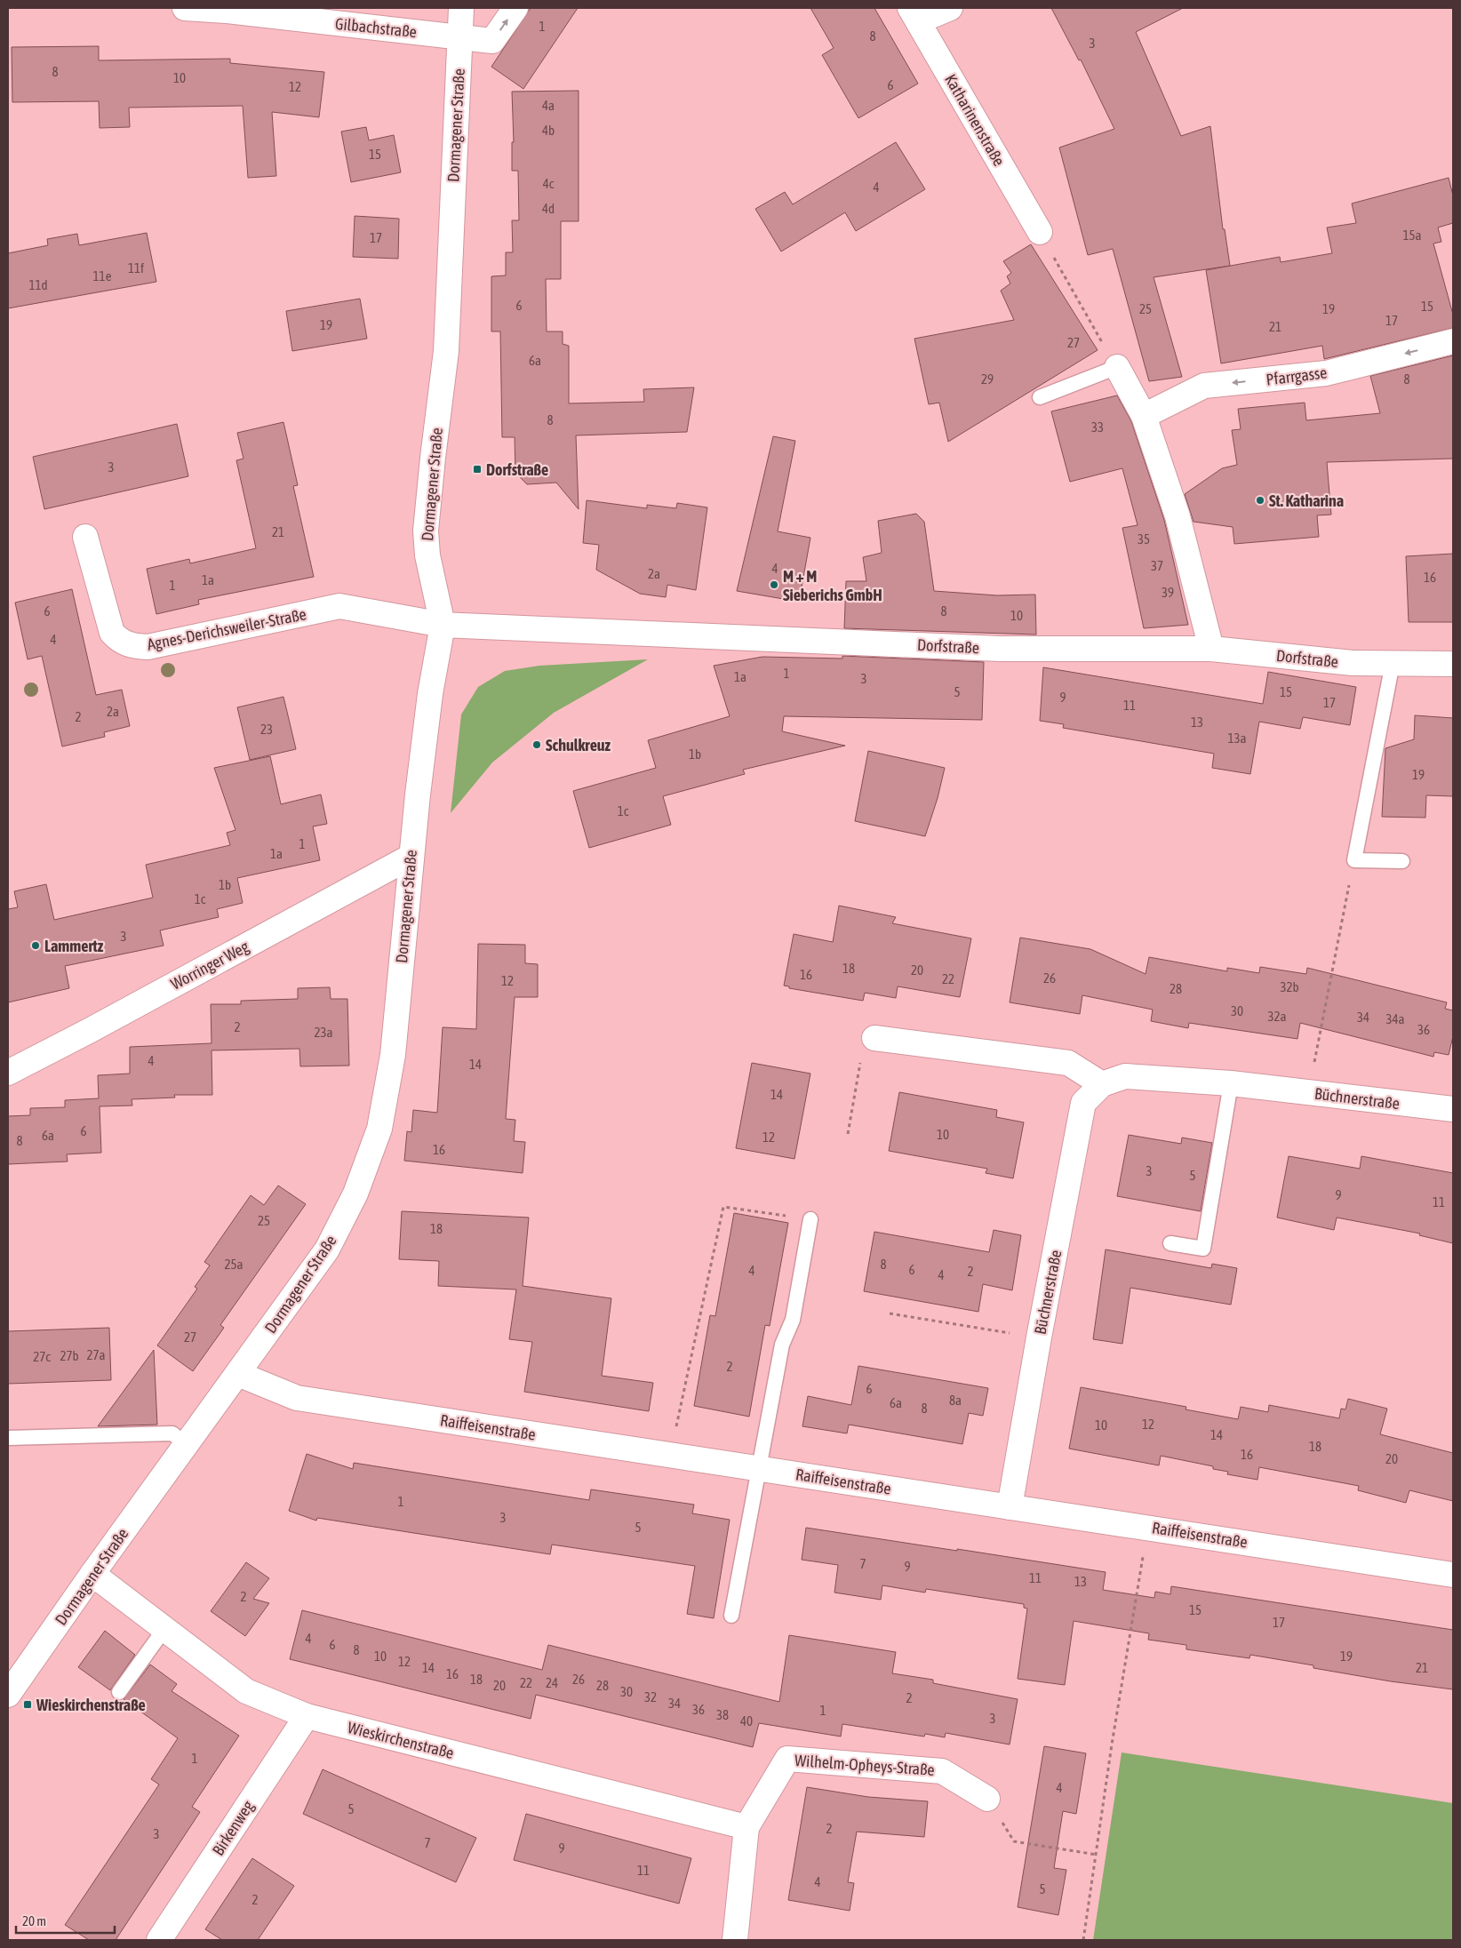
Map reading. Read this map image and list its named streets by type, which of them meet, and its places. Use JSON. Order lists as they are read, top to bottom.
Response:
{
  "streets": {
    "street": [
      "Gilbachstraße",
      "Katharinenstraße",
      "Dormagener Straße",
      "Pfarrgasse",
      "Agnes-Derichsweiler-Straße",
      "Dorfstraße",
      "Worringer Weg",
      "Büchnerstraße",
      "Raiffeisenstraße",
      "Wieskirchenstraße",
      "Wilhelm-Opheys-Straße",
      "Birkenweg"
    ]
  },
  "crossings": [
    ["Gilbachstraße", "Dormagener Straße"],
    ["Dormagener Straße", "Agnes-Derichsweiler-Straße"],
    ["Dormagener Straße", "Dorfstraße"],
    ["Dormagener Straße", "Worringer Weg"],
    ["Dormagener Straße", "Raiffeisenstraße"],
    ["Dormagener Straße", "Wieskirchenstraße"],
    ["Agnes-Derichsweiler-Straße", "Dorfstraße"],
    ["Büchnerstraße", "Raiffeisenstraße"],
    ["Wieskirchenstraße", "Wilhelm-Opheys-Straße"],
    ["Wieskirchenstraße", "Birkenweg"]
  ],
  "one_way": ["Pfarrgasse"],
  "places": {
    "transit": ["Dorfstraße", "Wieskirchenstraße"],
    "other": [
      "St. Katharina",
      "M + M Sieberichs GmbH",
      "Schulkreuz",
      "Lammertz"
    ]
  },
  "house_numbers": [
    "1",
    "8",
    "3",
    "8",
    "10",
    "6",
    "12",
    "4a",
    "4b",
    "15",
    "4c",
    "4",
    "4d",
    "15a",
    "17",
    "11f",
    "11e",
    "11d",
    "6",
    "15",
    "25",
    "19",
    "17",
    "19",
    "21",
    "27",
    "6a",
    "29",
    "8",
    "8",
    "33",
    "3",
    "21",
    "35",
    "37",
    "4",
    "2a",
    "16",
    "1a",
    "1",
    "39",
    "6",
    "8",
    "10",
    "4",
    "1",
    "1a",
    "3",
    "5",
    "15",
    "9",
    "17",
    "11",
    "2a",
    "2",
    "13",
    "23",
    "13a",
    "1b",
    "19",
    "1c",
    "1",
    "1a",
    "1b",
    "1c",
    "3",
    "18",
    "20",
    "16",
    "26",
    "22",
    "12",
    "32b",
    "28",
    "30",
    "32a",
    "34",
    "34a",
    "2",
    "36",
    "23a",
    "4",
    "14",
    "14",
    "6",
    "10",
    "6a",
    "12",
    "8",
    "16",
    "3",
    "5",
    "9",
    "11",
    "25",
    "18",
    "25a",
    "8",
    "6",
    "4",
    "2",
    "4",
    "27",
    "27a",
    "27b",
    "27c",
    "2",
    "6",
    "8a",
    "6a",
    "8",
    "12",
    "10",
    "14",
    "18",
    "16",
    "20",
    "1",
    "3",
    "5",
    "7",
    "9",
    "11",
    "13",
    "2",
    "15",
    "17",
    "4",
    "6",
    "8",
    "10",
    "19",
    "12",
    "14",
    "21",
    "16",
    "18",
    "26",
    "22",
    "24",
    "20",
    "28",
    "30",
    "32",
    "2",
    "34",
    "36",
    "1",
    "38",
    "3",
    "40",
    "1",
    "4",
    "5",
    "2",
    "3",
    "7",
    "9",
    "11",
    "4",
    "5",
    "2"
  ],
  "scale_bar": "20 m"
}
